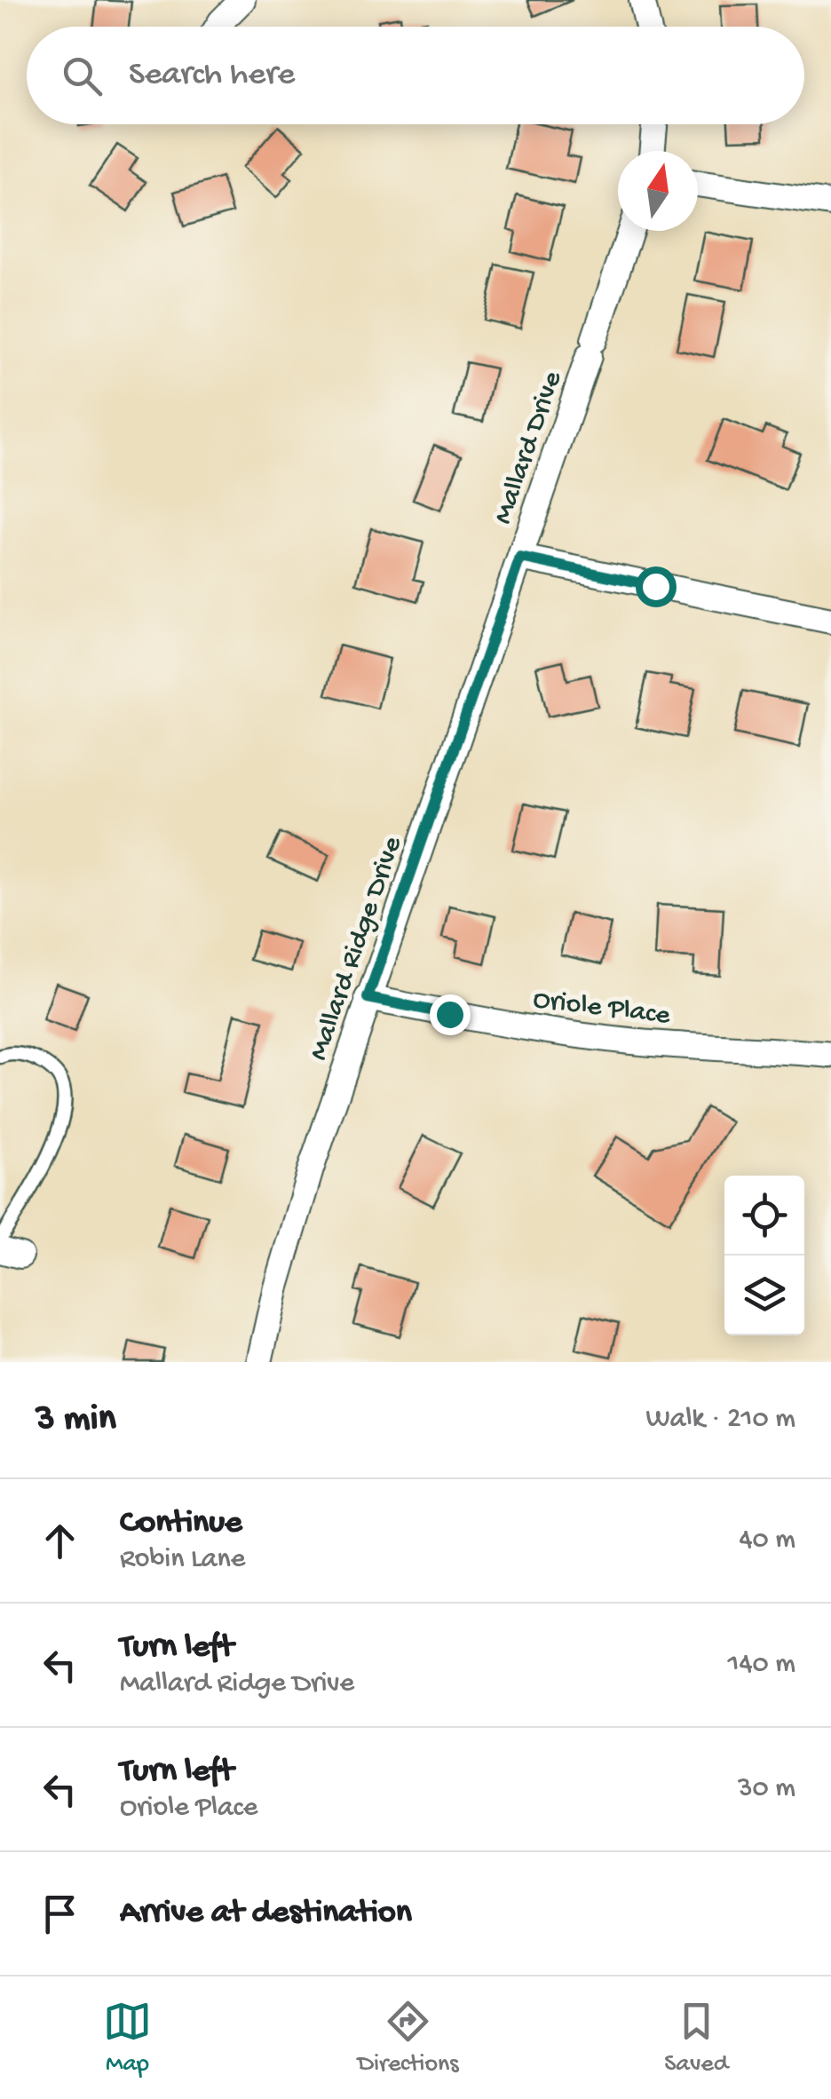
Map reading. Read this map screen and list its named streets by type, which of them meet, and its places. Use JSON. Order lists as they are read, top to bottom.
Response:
{
  "streets": {
    "street": ["Mallard Drive", "Mallard Ridge Drive", "Oriole Place"]
  },
  "crossings": [
    ["Mallard Drive", "Mallard Ridge Drive"],
    ["Mallard Ridge Drive", "Oriole Place"]
  ],
  "north": "top",
  "page": {
    "search": "Search here",
    "heading": ["3 min", "Walk · 210 m"],
    "list": [
      ["Continue", "Robin Lane", "40 m"],
      ["Turn left", "Mallard Ridge Drive", "140 m"],
      ["Turn left", "Oriole Place", "30 m"],
      "Arrive at destination"
    ],
    "nav": ["Map", "Directions", "Saved"]
  }
}
